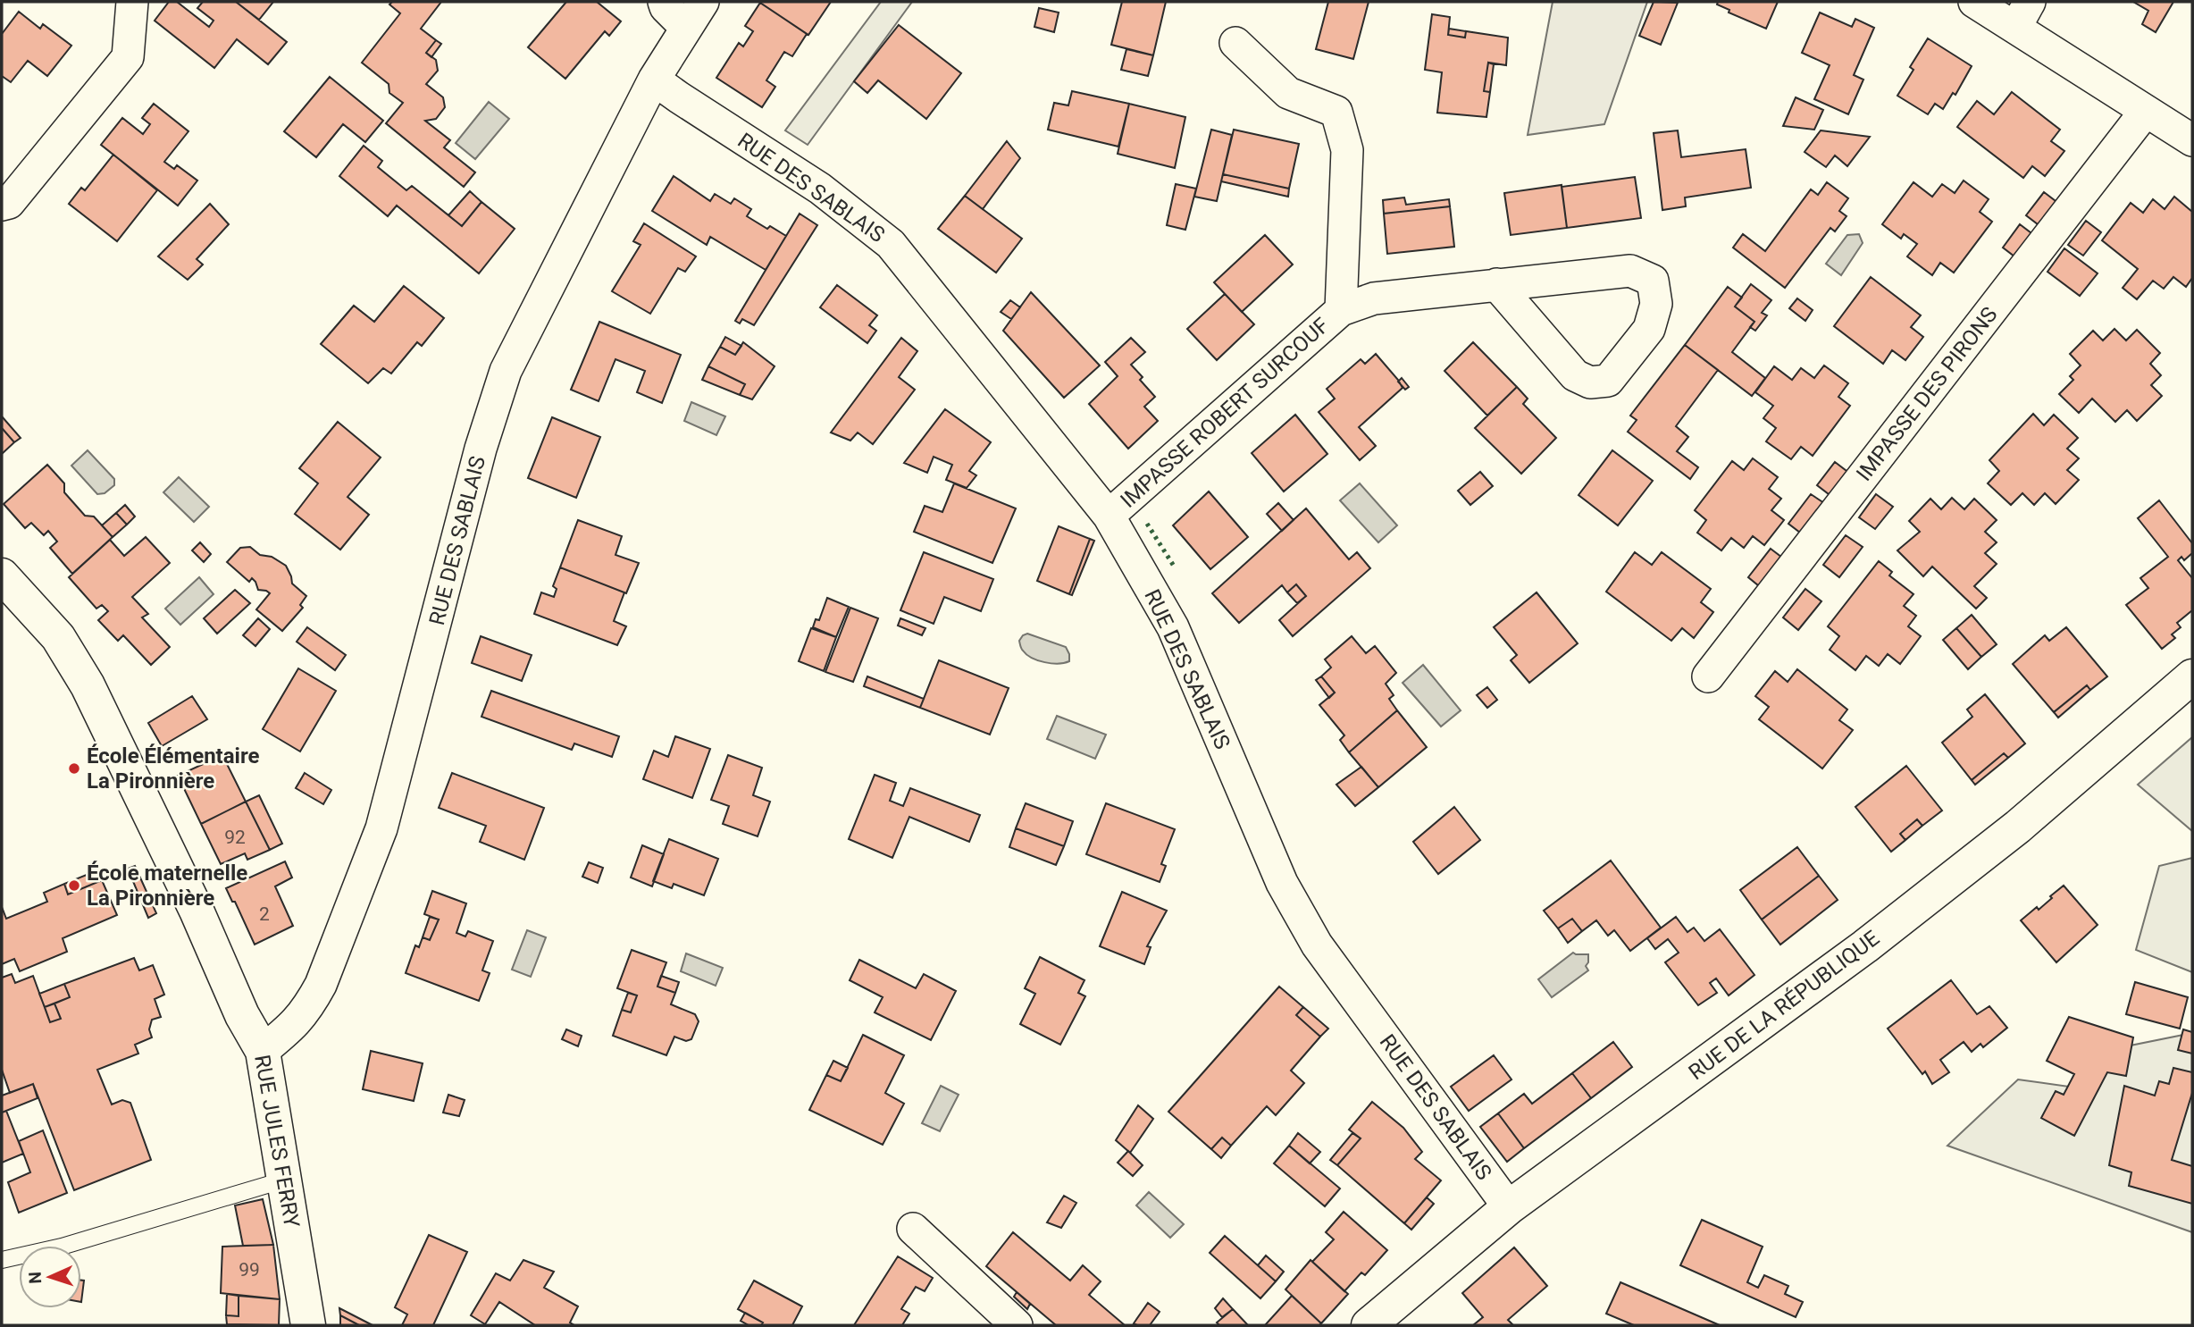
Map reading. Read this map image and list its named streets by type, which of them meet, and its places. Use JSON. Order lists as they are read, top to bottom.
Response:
{
  "streets": {
    "street": [
      "RUE DES SABLAIS",
      "IMPASSE DES PIRONS",
      "IMPASSE ROBERT SURCOUF",
      "RUE DE LA RÉPUBLIQUE",
      "RUE JULES FERRY"
    ]
  },
  "crossings": [
    ["RUE DES SABLAIS", "IMPASSE ROBERT SURCOUF"],
    ["RUE DES SABLAIS", "RUE DE LA RÉPUBLIQUE"],
    ["RUE DES SABLAIS", "RUE JULES FERRY"]
  ],
  "places": ["École Élémentaire La Pironnière", "École maternelle La Pironnière"],
  "house_numbers": ["92", "2", "99"],
  "north": "left"
}
